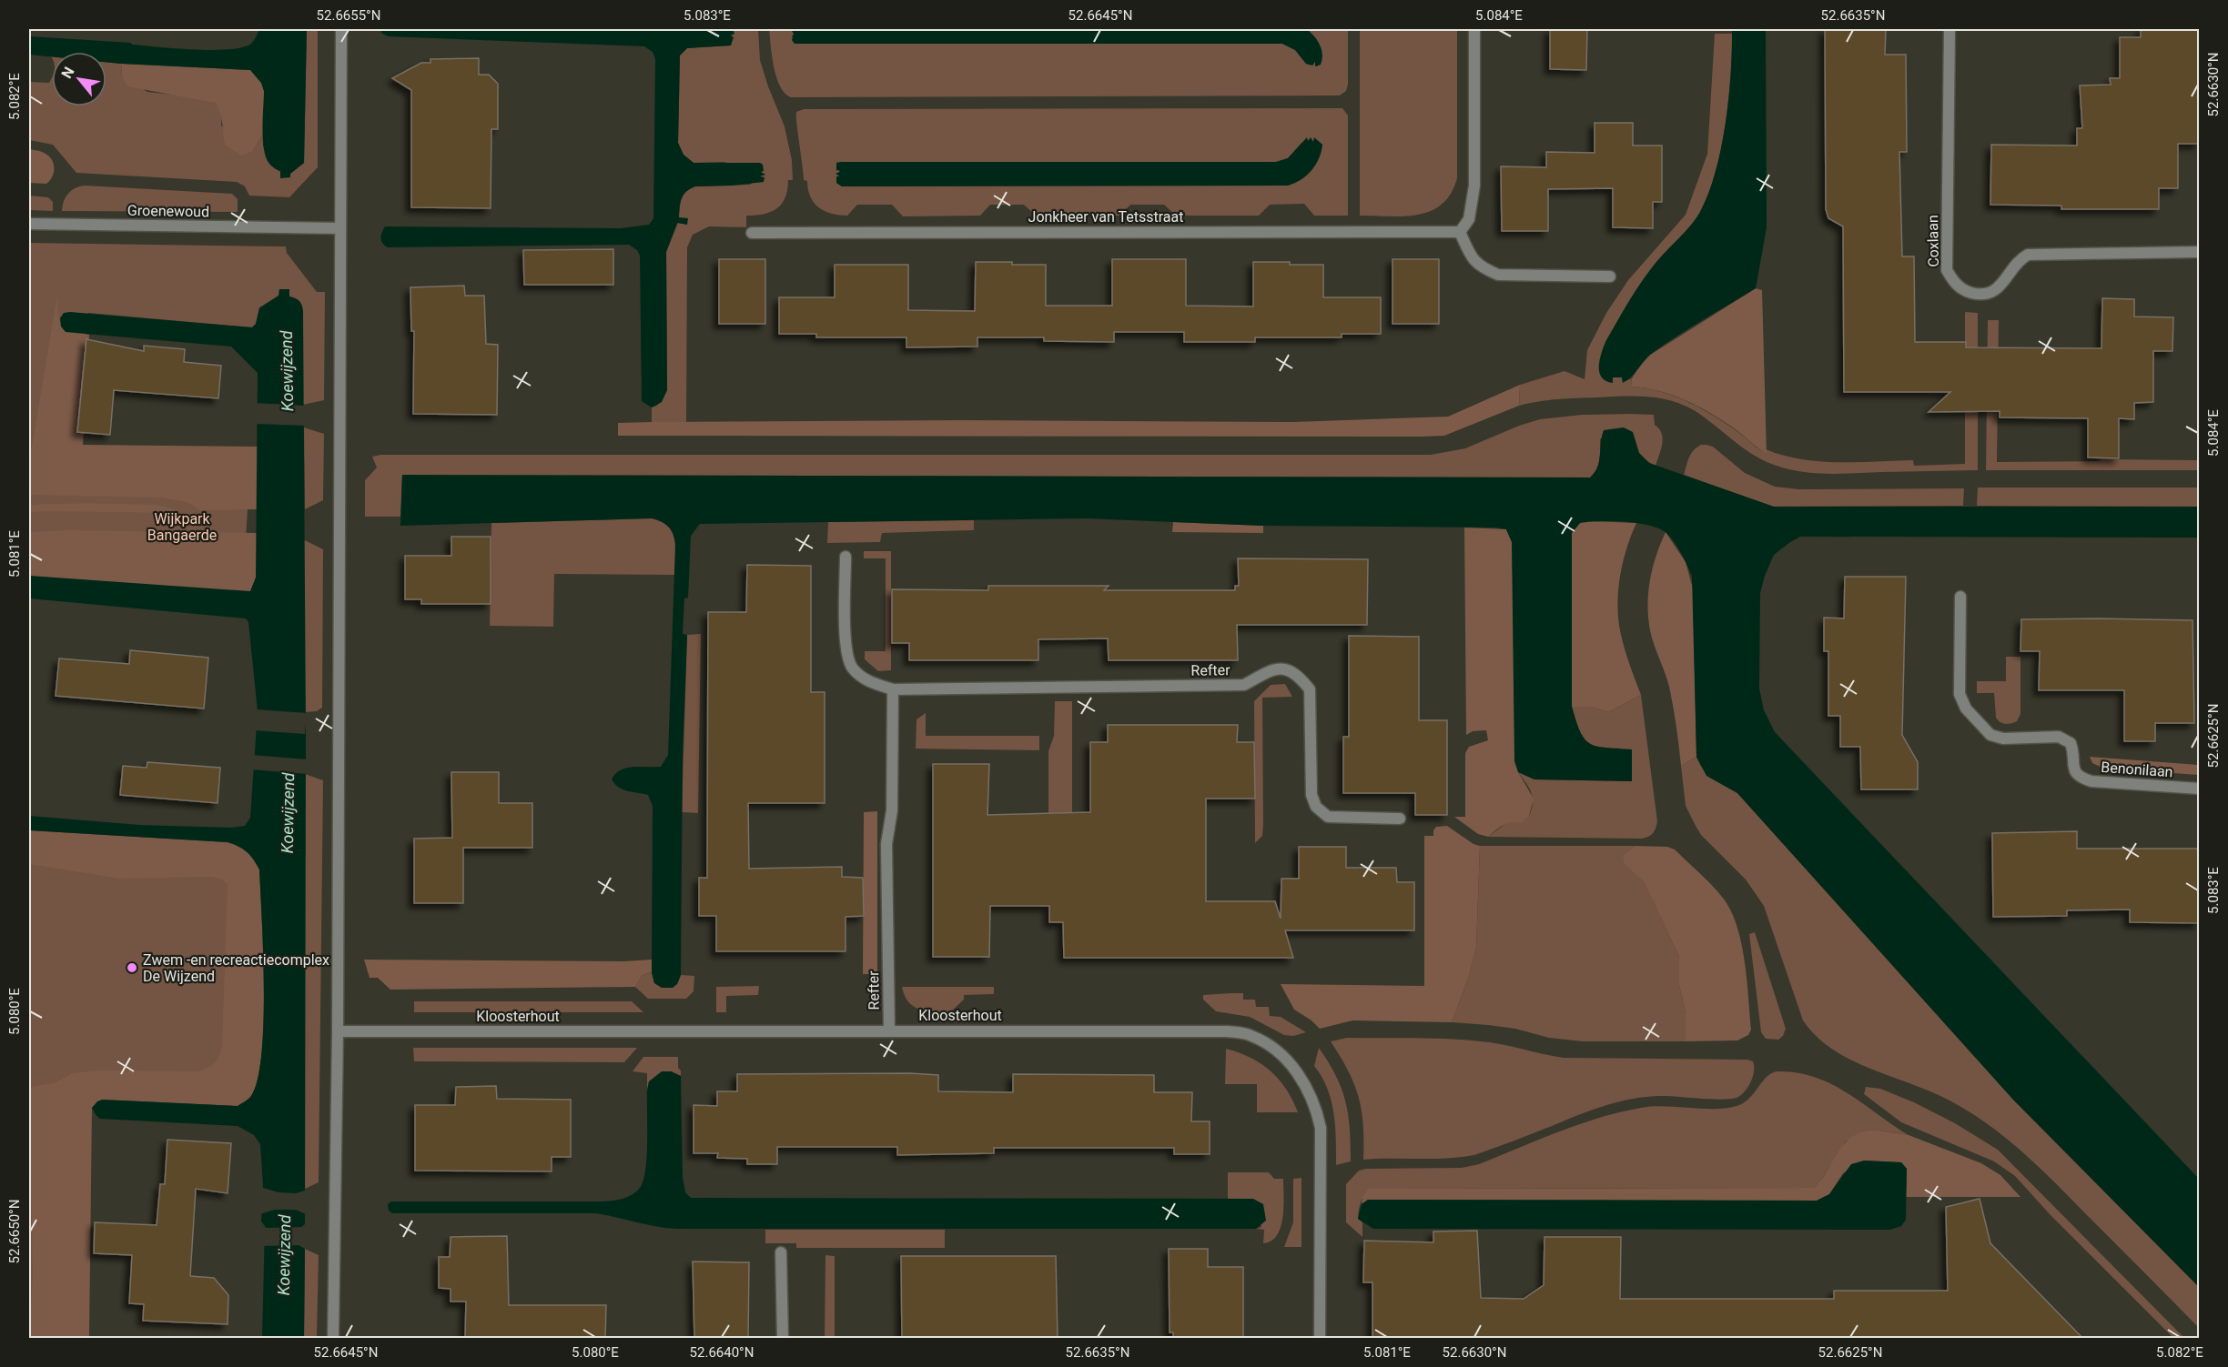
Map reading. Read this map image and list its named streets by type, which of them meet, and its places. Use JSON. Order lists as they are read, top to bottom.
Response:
{
  "streets": {
    "street": [
      "Groenewoud",
      "Jonkheer van Tetsstraat",
      "Coxlaan",
      "Refter",
      "Benonilaan",
      "Kloosterhout"
    ]
  },
  "crossings": [
    ["Refter", "Kloosterhout"]
  ],
  "water": ["Koewijzend"],
  "parks": ["Wijkpark Bangaerde"],
  "places": ["Zwem -en recreactiecomplex De Wijzend"],
  "north": "top left",
  "coordinates": [
    "52.6655°N",
    "5.083°E",
    "52.6645°N",
    "5.084°E",
    "52.6635°N",
    "52.6630°N",
    "5.082°E",
    "5.081°E",
    "52.6625°N",
    "5.080°E",
    "52.6650°N",
    "52.6640°N"
  ]
}
